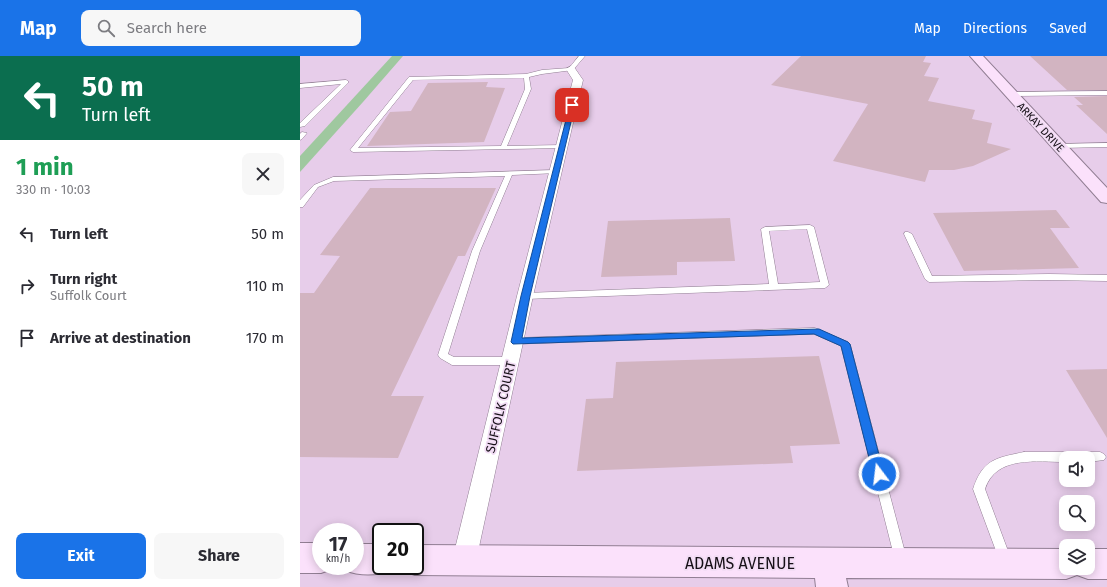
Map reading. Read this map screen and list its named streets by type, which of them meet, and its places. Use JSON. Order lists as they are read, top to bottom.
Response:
{
  "streets": {
    "street": ["ARKAY DRIVE", "SUFFOLK COURT", "ADAMS AVENUE"]
  },
  "crossings": [
    ["SUFFOLK COURT", "ADAMS AVENUE"]
  ],
  "page": {
    "header": "Map",
    "search": "Search here",
    "nav": ["Map", "Directions", "Saved"],
    "turn": ["50 m", "Turn left"],
    "heading": ["1 min", "330 m · 10:03"],
    "list": [
      {
        "name": "Turn left",
        "value": "50 m"
      },
      {
        "name": "Turn right",
        "note": "Suffolk Court",
        "value": "110 m"
      },
      {
        "name": "Arrive at destination",
        "value": "170 m"
      }
    ],
    "speed": "17 km/h",
    "limit": "20",
    "buttons": ["Exit", "Share"]
  }
}
